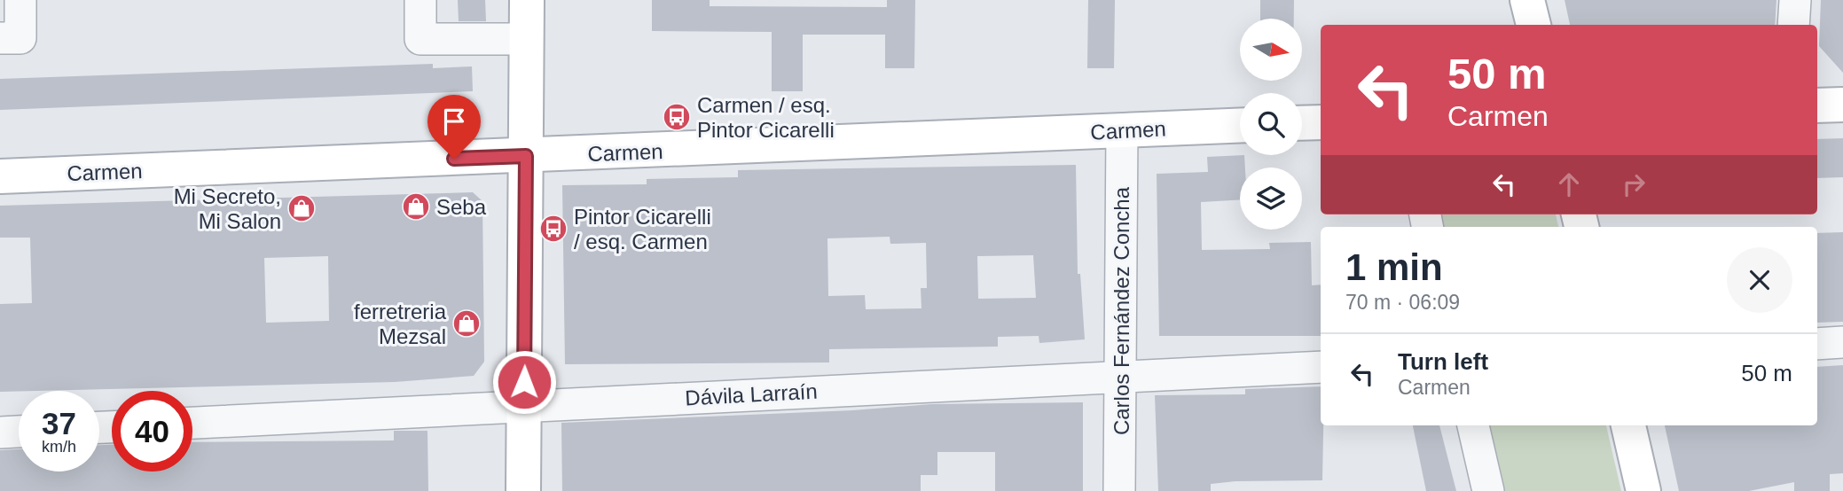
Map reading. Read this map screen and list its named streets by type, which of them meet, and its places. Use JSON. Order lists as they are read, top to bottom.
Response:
{
  "streets": {
    "main road": ["Carmen"],
    "street": ["Carlos Fernández Concha", "Dávila Larraín"]
  },
  "crossings": [
    ["Carmen", "Carlos Fernández Concha"],
    ["Carlos Fernández Concha", "Dávila Larraín"]
  ],
  "places": {
    "bus stop": ["Carmen / esq. Pintor Cicarelli", "Pintor Cicarelli / esq. Carmen"],
    "shop": ["Seba", "Mi Secreto, Mi Salon", "ferretreria Mezsal"]
  },
  "north": "right",
  "page": {
    "turn": ["50 m", "Carmen"],
    "heading": ["1 min", "70 m · 06:09"],
    "list": [
      {
        "name": "Turn left",
        "note": "Carmen",
        "value": "50 m"
      }
    ],
    "speed": "37 km/h",
    "limit": "40"
  }
}
